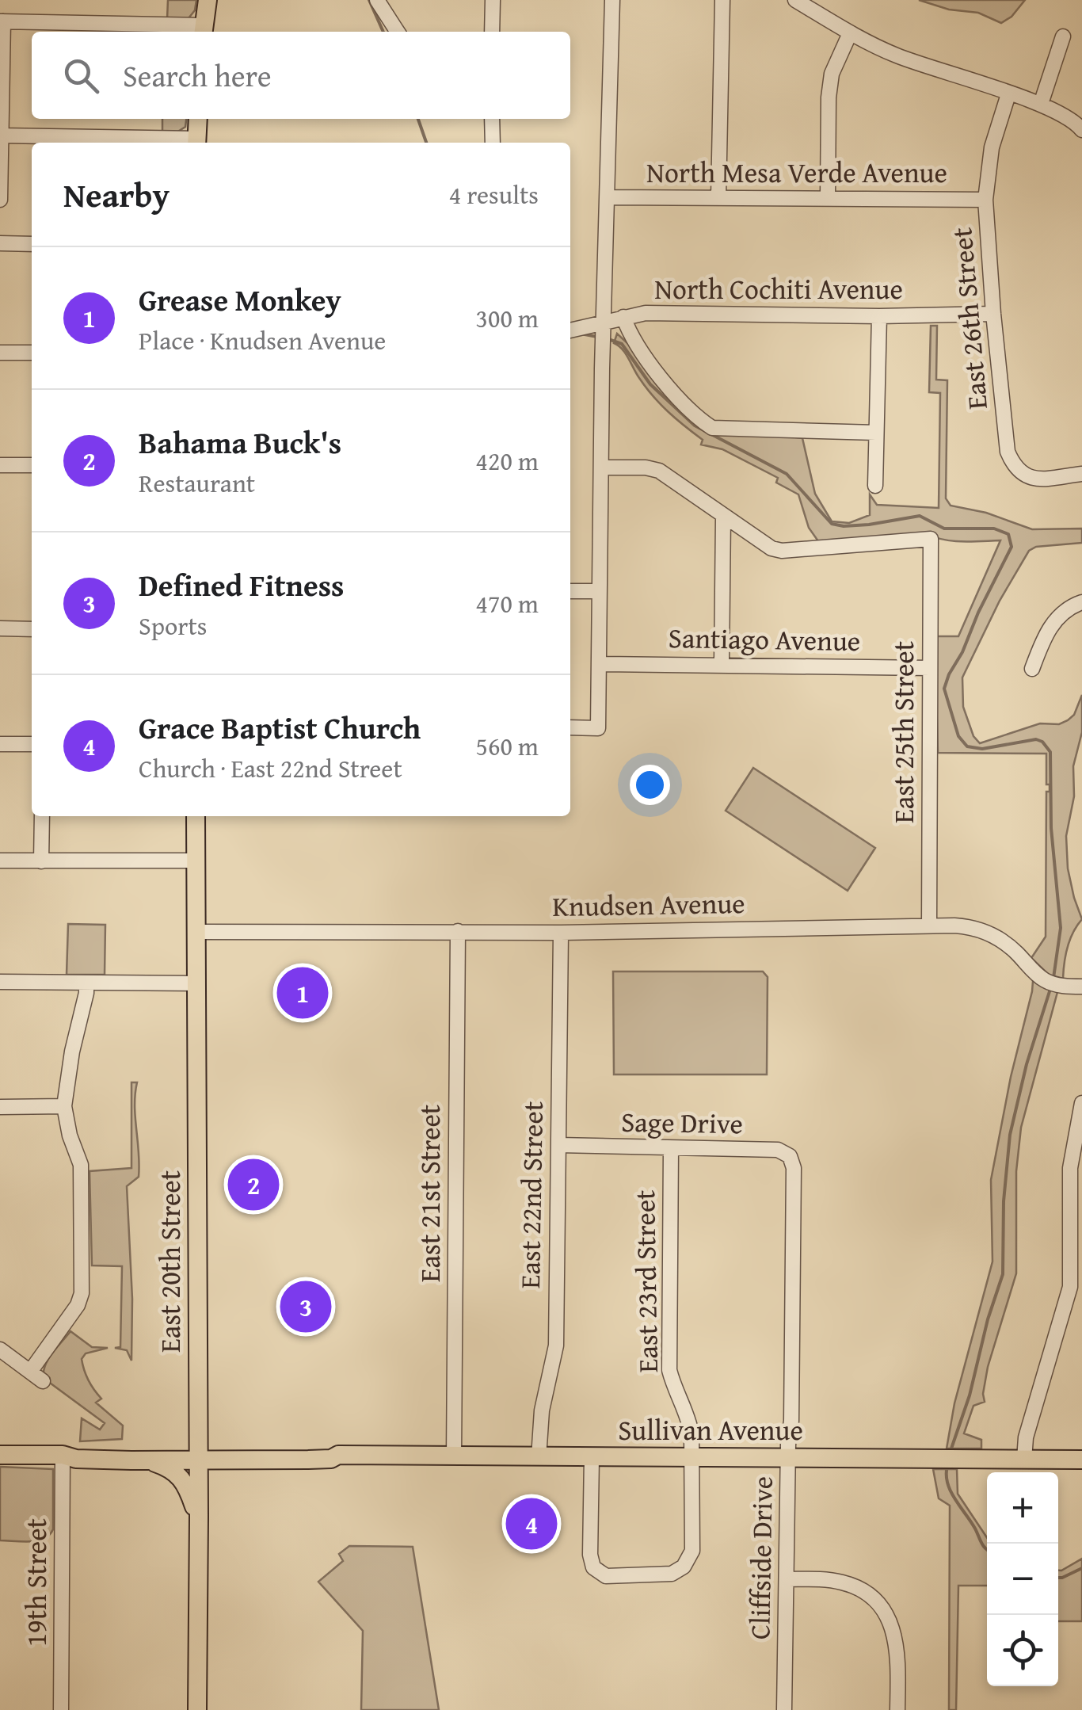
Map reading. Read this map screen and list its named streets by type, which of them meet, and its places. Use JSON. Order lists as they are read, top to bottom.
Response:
{
  "streets": {
    "main road": ["East 20th Street", "Sullivan Avenue"],
    "street": [
      "North Mesa Verde Avenue",
      "North Cochiti Avenue",
      "East 26th Street",
      "Santiago Avenue",
      "East 25th Street",
      "Knudsen Avenue",
      "Sage Drive",
      "East 21st Street",
      "East 22nd Street",
      "East 23rd Street",
      "Cliffside Drive",
      "19th Street"
    ]
  },
  "crossings": [
    ["North Mesa Verde Avenue", "East 26th Street"],
    ["North Cochiti Avenue", "East 26th Street"],
    ["Santiago Avenue", "East 25th Street"],
    ["East 25th Street", "Knudsen Avenue"],
    ["Knudsen Avenue", "East 21st Street"],
    ["Knudsen Avenue", "East 22nd Street"],
    ["Knudsen Avenue", "East 20th Street"],
    ["Sage Drive", "East 22nd Street"],
    ["Sage Drive", "East 23rd Street"],
    ["Sage Drive", "Cliffside Drive"],
    ["East 21st Street", "Sullivan Avenue"],
    ["East 22nd Street", "Sullivan Avenue"],
    ["East 20th Street", "Sullivan Avenue"],
    ["East 23rd Street", "Sullivan Avenue"],
    ["Sullivan Avenue", "Cliffside Drive"],
    ["Sullivan Avenue", "19th Street"]
  ],
  "page": {
    "search": "Search here",
    "heading": ["Nearby", "4 results"],
    "list": [
      {
        "mark": "1",
        "name": "Grease Monkey",
        "note": "Place · Knudsen Avenue",
        "value": "300 m"
      },
      {
        "mark": "2",
        "name": "Bahama Buck's",
        "note": "Restaurant",
        "value": "420 m"
      },
      {
        "mark": "3",
        "name": "Defined Fitness",
        "note": "Sports",
        "value": "470 m"
      },
      {
        "mark": "4",
        "name": "Grace Baptist Church",
        "note": "Church · East 22nd Street",
        "value": "560 m"
      }
    ],
    "pins": [
      "1",
      "2",
      "3",
      "4"
    ],
    "map_buttons": ["+", "−"]
  }
}
